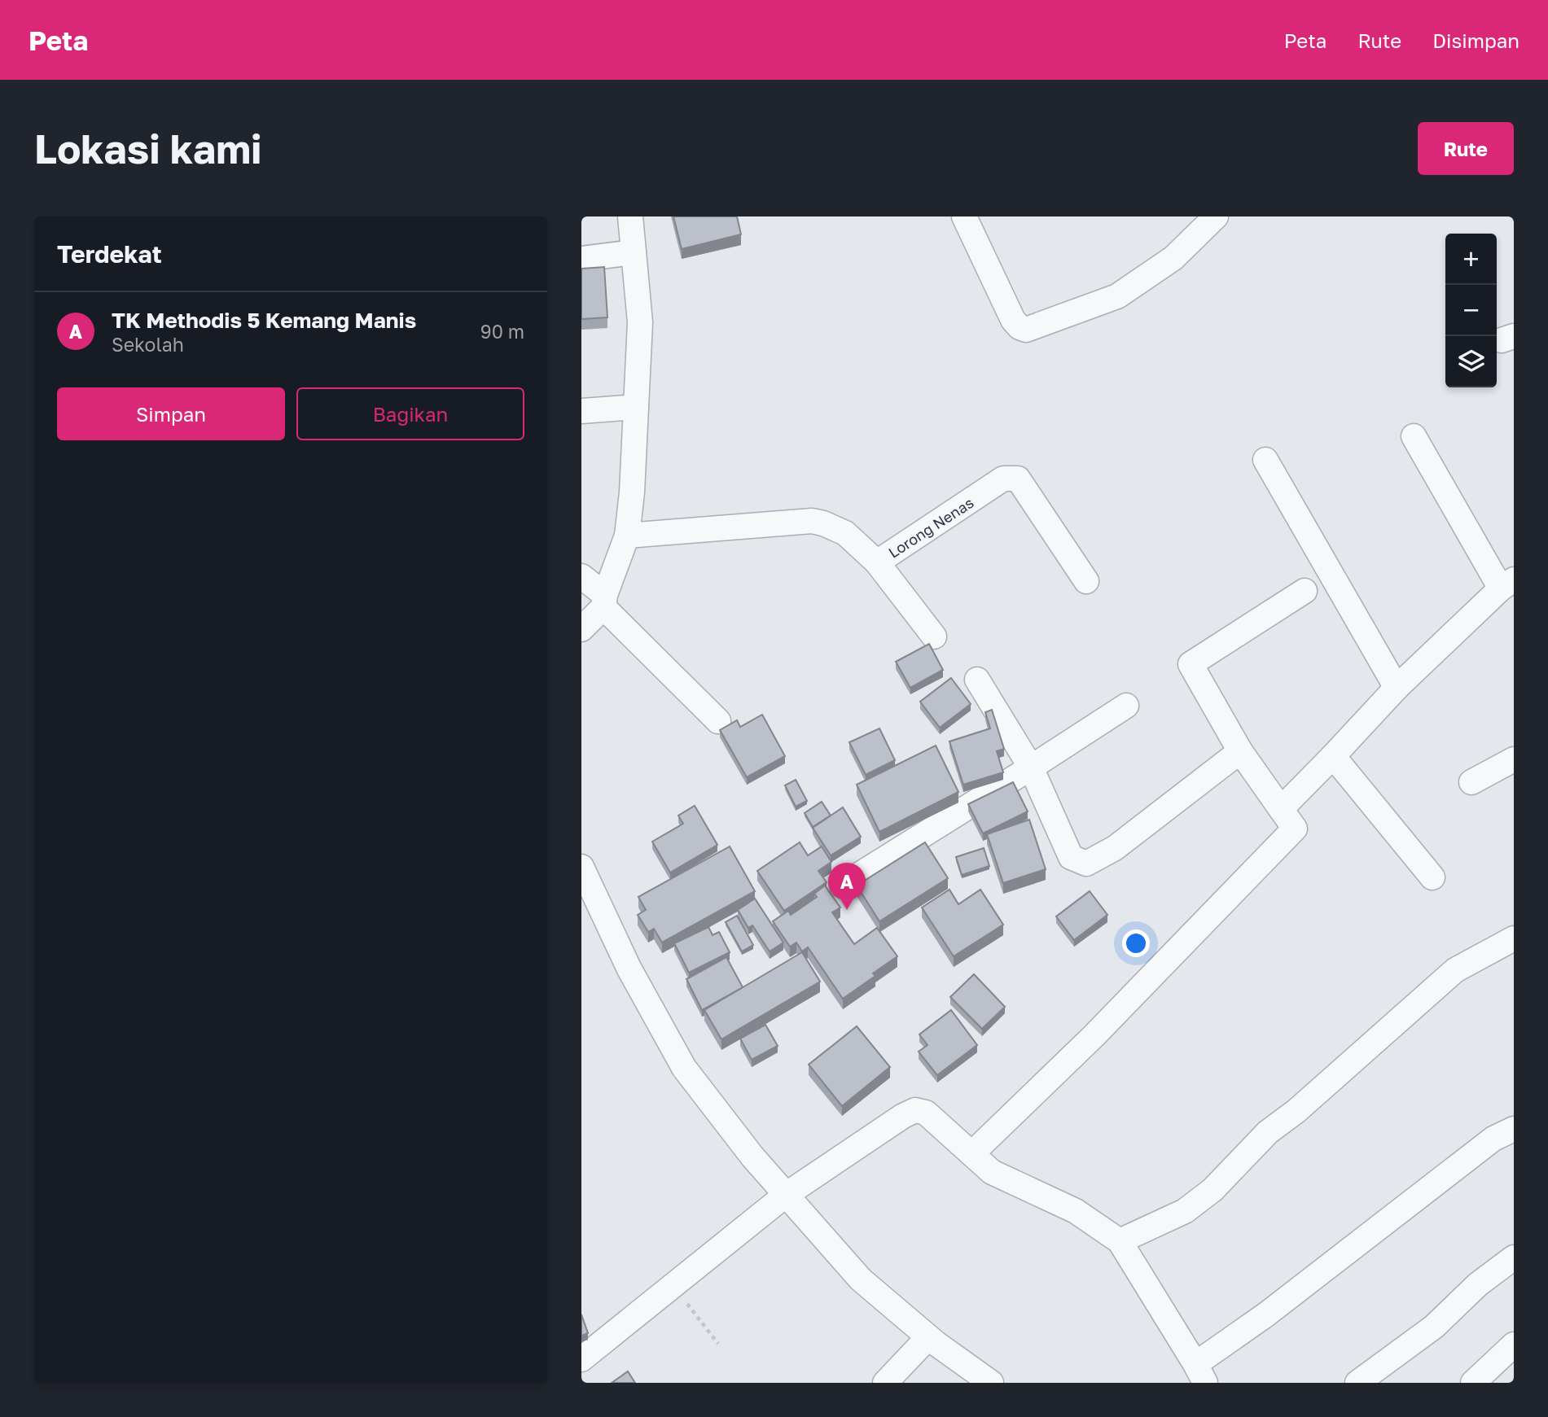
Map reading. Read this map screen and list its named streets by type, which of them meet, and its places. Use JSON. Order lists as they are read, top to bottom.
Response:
{
  "streets": {
    "street": ["Lorong Nenas"]
  },
  "page": {
    "header": "Peta",
    "nav": ["Peta", "Rute", "Disimpan"],
    "buttons": [
      "Rute",
      ["Simpan", "Bagikan"]
    ],
    "title": "Lokasi kami",
    "heading": "Terdekat",
    "map_buttons": ["+", "−"],
    "list": [
      {
        "mark": "A",
        "name": "TK Methodis 5 Kemang Manis",
        "note": "Sekolah",
        "value": "90 m"
      }
    ],
    "pins": "A"
  }
}
